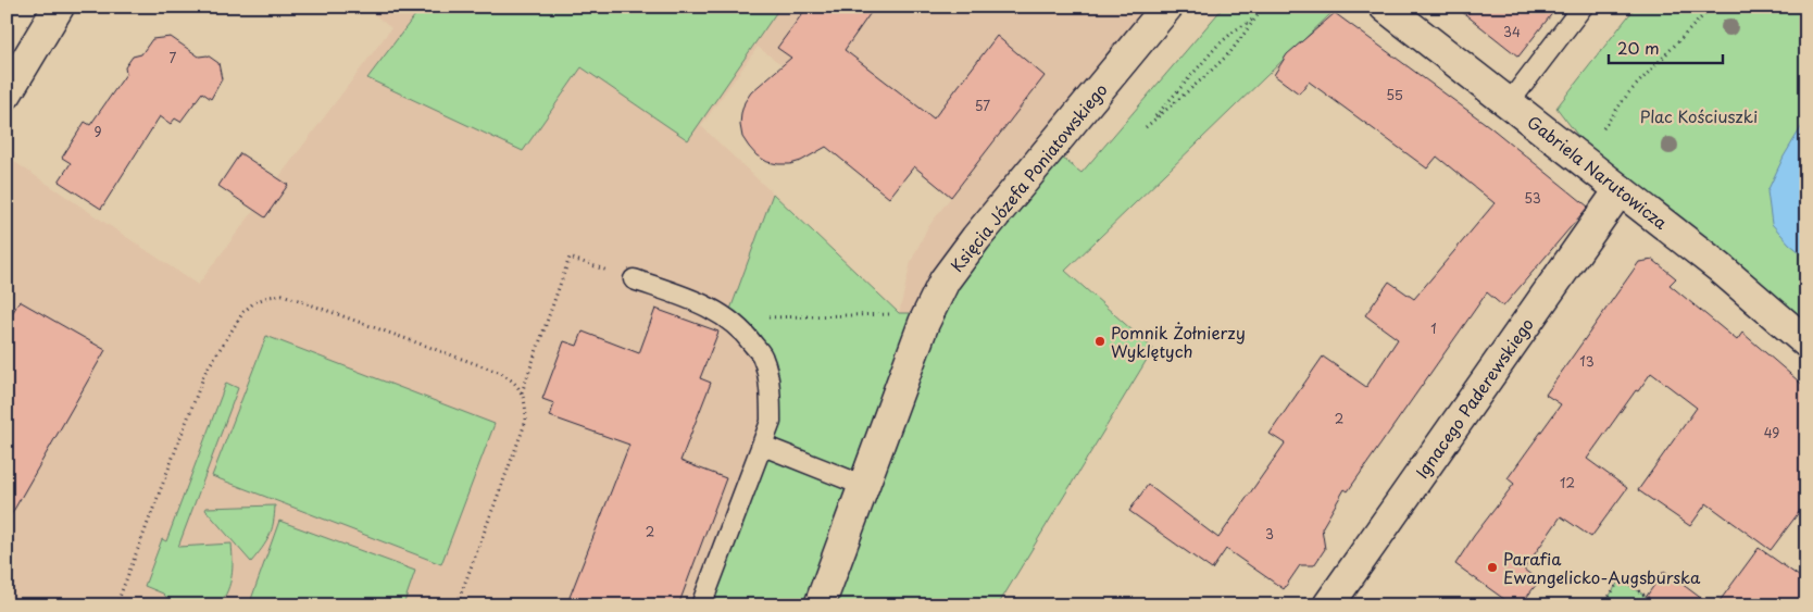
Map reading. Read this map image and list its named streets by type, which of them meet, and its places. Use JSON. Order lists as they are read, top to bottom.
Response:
{
  "streets": {
    "street": ["Gabriela Narutowicza", "Księcia Józefa Poniatowskiego", "Ignacego Paderewskiego"]
  },
  "crossings": [
    ["Gabriela Narutowicza", "Ignacego Paderewskiego"]
  ],
  "parks": ["Plac Kościuszki"],
  "places": ["Pomnik Żołnierzy Wyklętych", "Parafia Ewangelicko-Augsburska"],
  "house_numbers": [
    "34",
    "7",
    "55",
    "57",
    "9",
    "53",
    "1",
    "13",
    "2",
    "49",
    "12",
    "2",
    "3"
  ],
  "scale_bar": "20 m"
}
